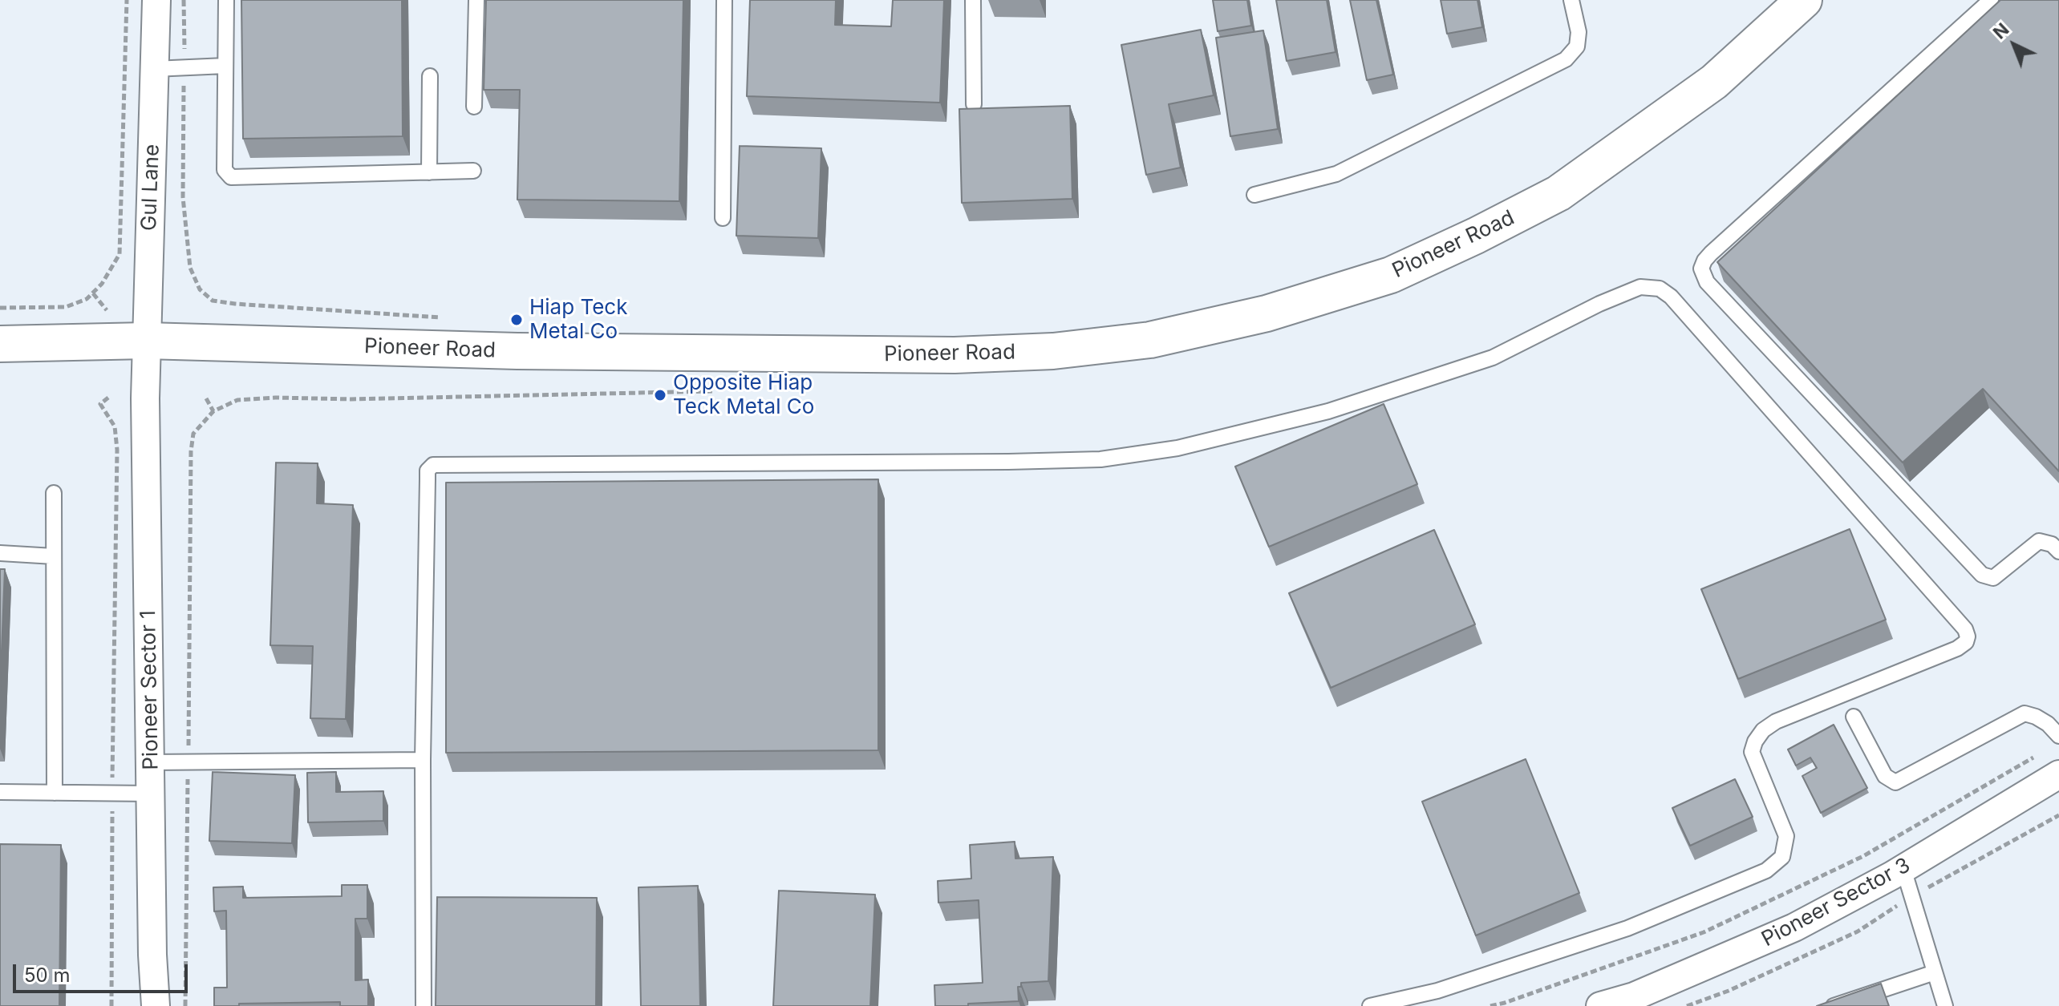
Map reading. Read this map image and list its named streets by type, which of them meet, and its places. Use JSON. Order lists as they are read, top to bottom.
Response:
{
  "streets": {
    "main road": ["Pioneer Road"],
    "street": ["Gul Lane", "Pioneer Sector 1", "Pioneer Sector 3"]
  },
  "crossings": [
    ["Gul Lane", "Pioneer Road"],
    ["Gul Lane", "Pioneer Sector 1"],
    ["Pioneer Road", "Pioneer Sector 1"]
  ],
  "places": ["Hiap Teck Metal Co", "Opposite Hiap Teck Metal Co"],
  "scale_bar": "50 m",
  "north": "top left"
}
